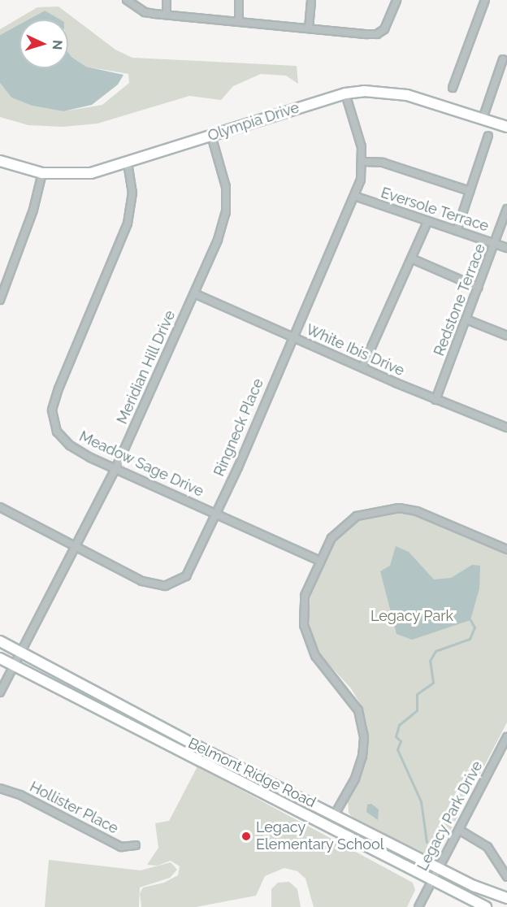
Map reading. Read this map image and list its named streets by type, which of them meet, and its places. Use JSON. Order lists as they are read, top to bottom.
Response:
{
  "streets": {
    "main road": ["Olympia Drive", "Belmont Ridge Road"],
    "street": [
      "Eversole Terrace",
      "Redstone Terrace",
      "White Ibis Drive",
      "Meridian Hill Drive",
      "Ringneck Place",
      "Meadow Sage Drive",
      "Hollister Place",
      "Legacy Park Drive"
    ]
  },
  "crossings": [
    ["Olympia Drive", "Meridian Hill Drive"],
    ["Olympia Drive", "Ringneck Place"],
    ["Olympia Drive", "Meadow Sage Drive"],
    ["Eversole Terrace", "Redstone Terrace"],
    ["Eversole Terrace", "Ringneck Place"],
    ["Redstone Terrace", "White Ibis Drive"],
    ["White Ibis Drive", "Meridian Hill Drive"],
    ["White Ibis Drive", "Ringneck Place"],
    ["Meridian Hill Drive", "Ringneck Place"],
    ["Meridian Hill Drive", "Meadow Sage Drive"],
    ["Meridian Hill Drive", "Belmont Ridge Road"],
    ["Ringneck Place", "Meadow Sage Drive"],
    ["Belmont Ridge Road", "Legacy Park Drive"]
  ],
  "parks": ["Legacy Park"],
  "places": ["Legacy Elementary School"],
  "north": "right"
}
